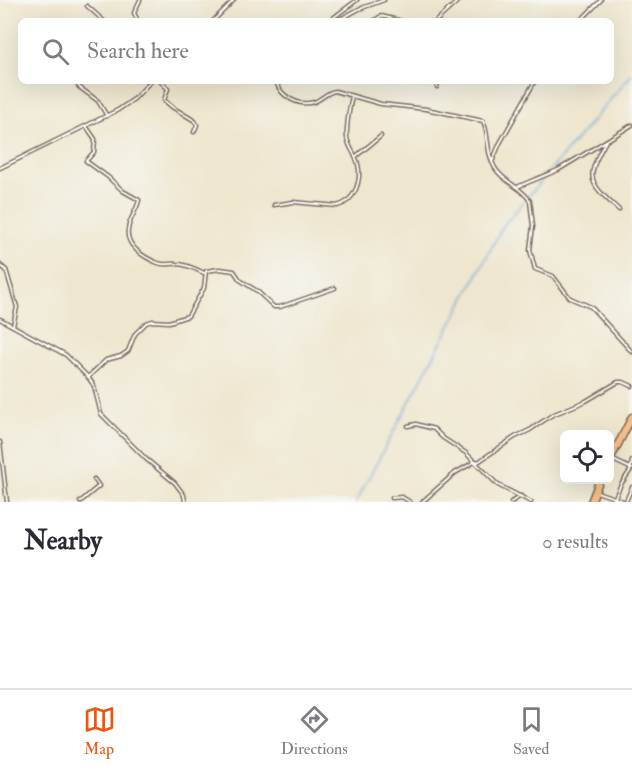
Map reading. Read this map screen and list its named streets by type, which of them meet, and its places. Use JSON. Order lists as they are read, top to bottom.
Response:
{
  "page": {
    "search": "Search here",
    "heading": ["Nearby", "0 results"],
    "nav": ["Map", "Directions", "Saved"]
  }
}
